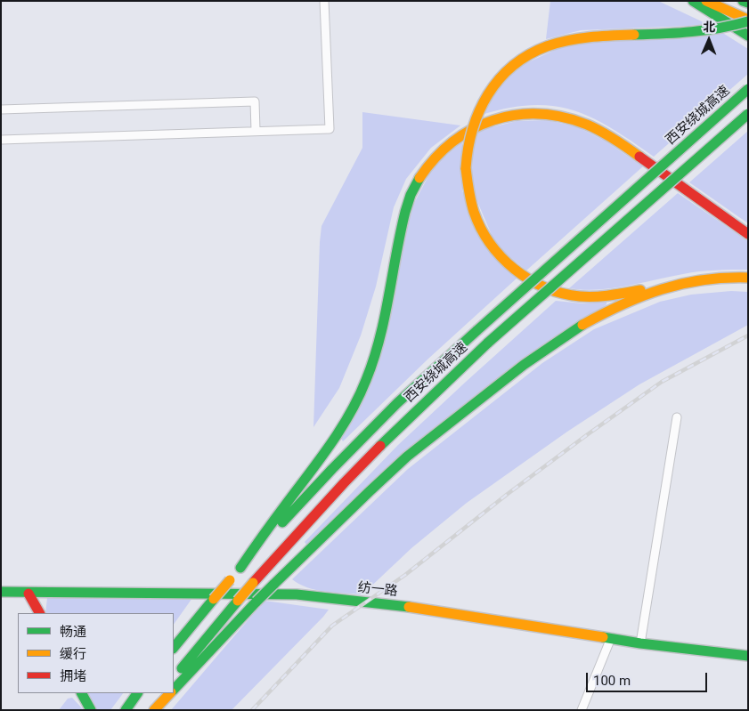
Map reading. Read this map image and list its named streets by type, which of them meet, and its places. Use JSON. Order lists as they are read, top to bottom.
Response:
{
  "streets": {
    "main road": ["西安绕城高速", "纺一路"]
  },
  "legend": ["畅通", "缓行", "拥堵"],
  "scale_bar": "100 m",
  "north": "top"
}
